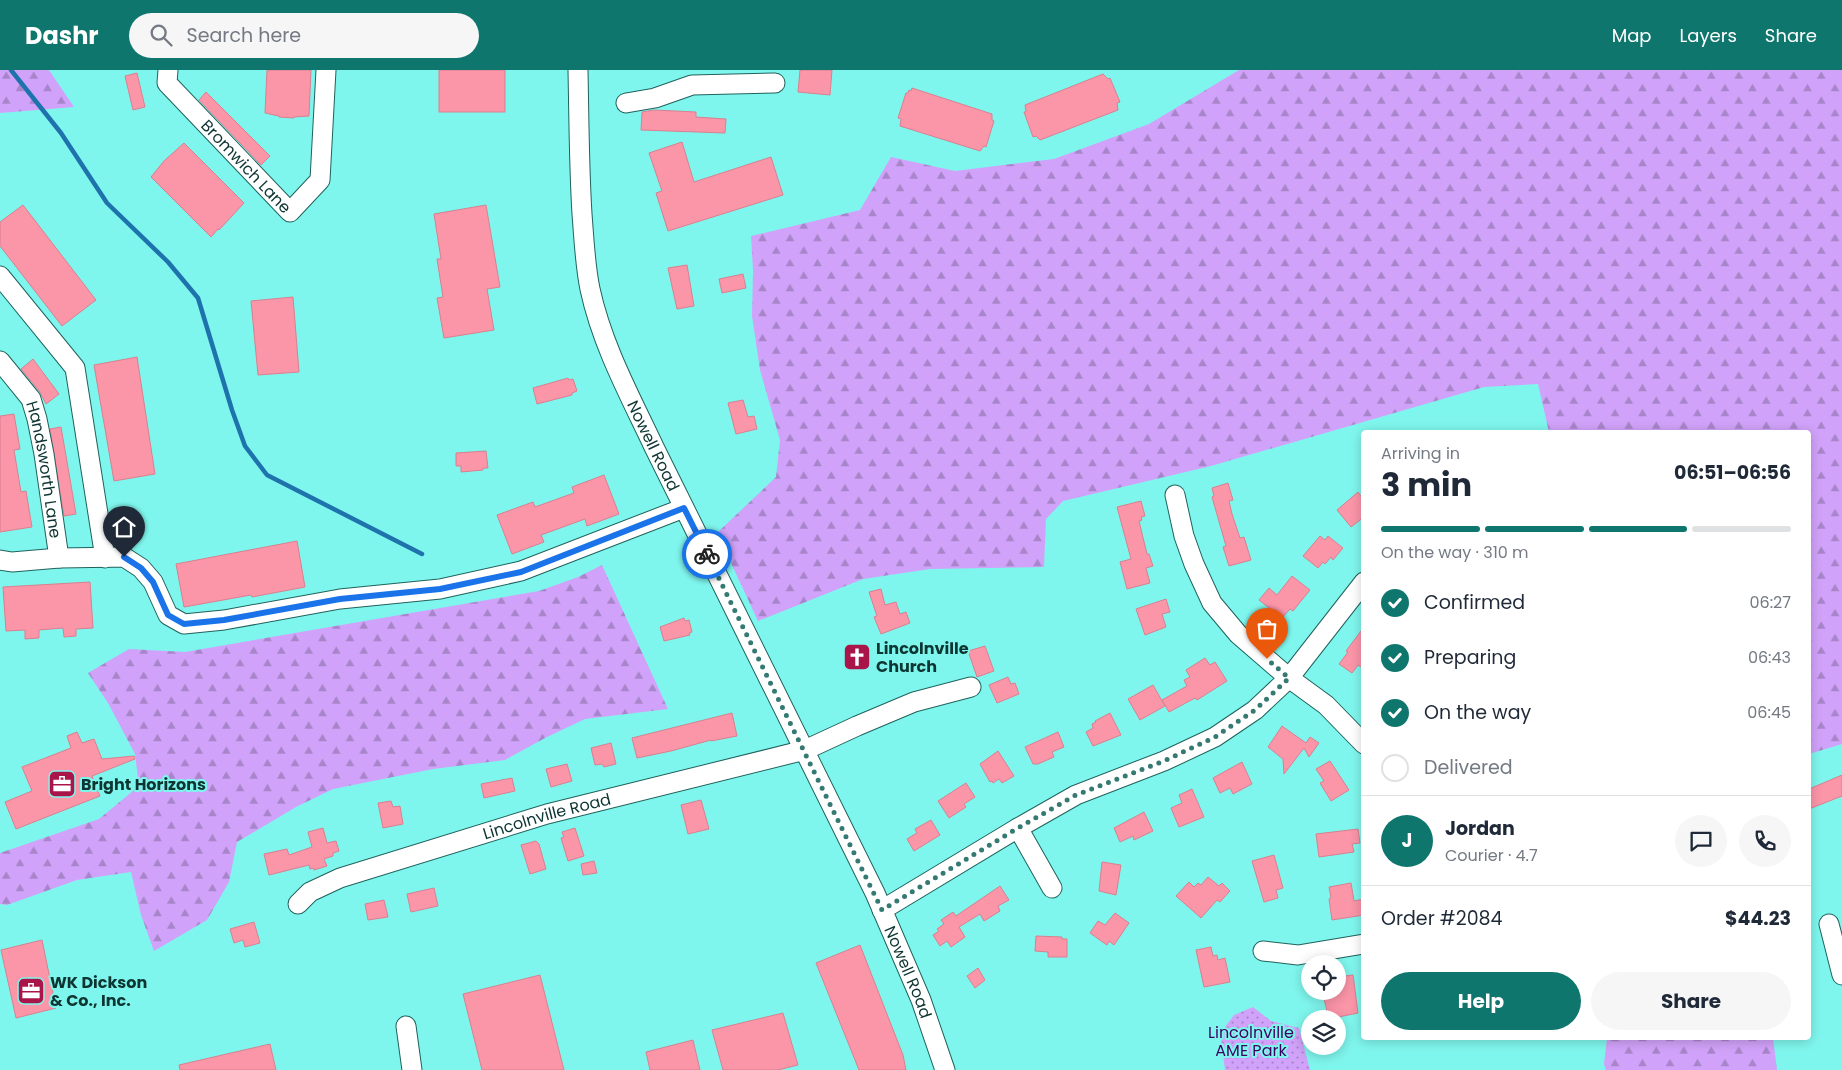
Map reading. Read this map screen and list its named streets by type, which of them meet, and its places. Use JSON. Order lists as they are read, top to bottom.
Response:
{
  "streets": {
    "street": [
      "Bromwich Lane",
      "Nowell Road",
      "Handsworth Lane",
      "Lincolnville Road"
    ]
  },
  "crossings": [
    ["Nowell Road", "Lincolnville Road"]
  ],
  "parks": ["Lincolnville AME Park"],
  "places": {
    "church": ["Lincolnville Church"],
    "office": ["Bright Horizons", "WK Dickson & Co., Inc."]
  },
  "page": {
    "header": "Dashr",
    "search": "Search here",
    "nav": ["Map", "Layers", "Share"],
    "heading": ["3 min", "Arriving in", "06:51–06:56"],
    "panel": [
      "Jordan",
      "Courier · 4.7",
      "Order #2084",
      "$44.23"
    ],
    "bar": "On the way · 310 m",
    "list": [
      ["Confirmed", "06:27"],
      ["Preparing", "06:43"],
      ["On the way", "06:45"],
      "Delivered"
    ],
    "round": "J",
    "buttons": ["Help", "Share"]
  }
}
